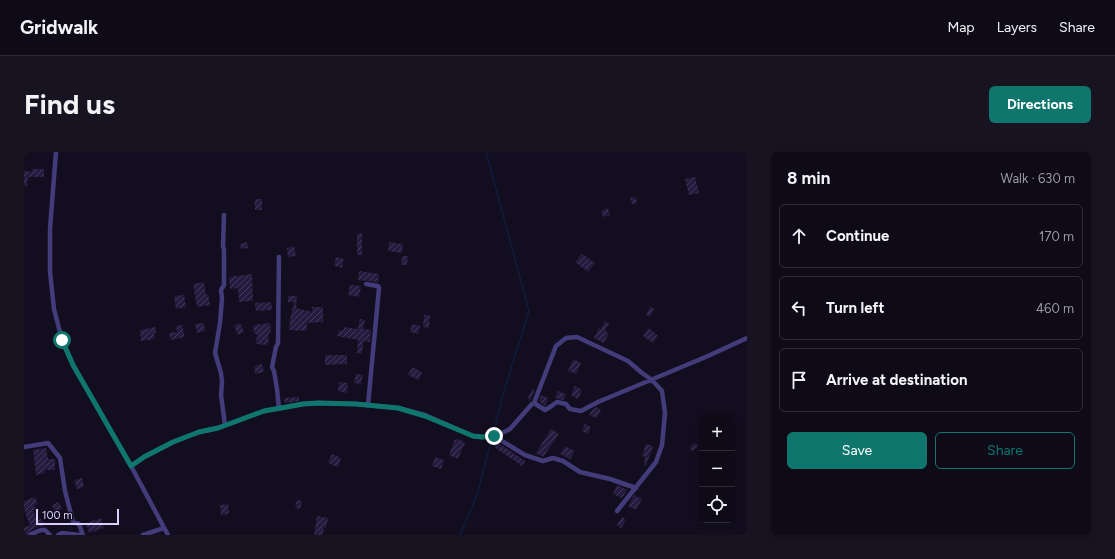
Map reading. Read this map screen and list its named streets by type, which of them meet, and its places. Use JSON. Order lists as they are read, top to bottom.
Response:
{
  "scale_bar": "100 m",
  "page": {
    "header": "Gridwalk",
    "nav": ["Map", "Layers", "Share"],
    "buttons": [
      "Directions",
      ["Save", "Share"]
    ],
    "title": "Find us",
    "heading": ["8 min", "Walk · 630 m"],
    "list": [
      ["Continue", "170 m"],
      ["Turn left", "460 m"],
      "Arrive at destination"
    ],
    "map_buttons": ["+", "−"],
    "scale": "100 m"
  }
}
